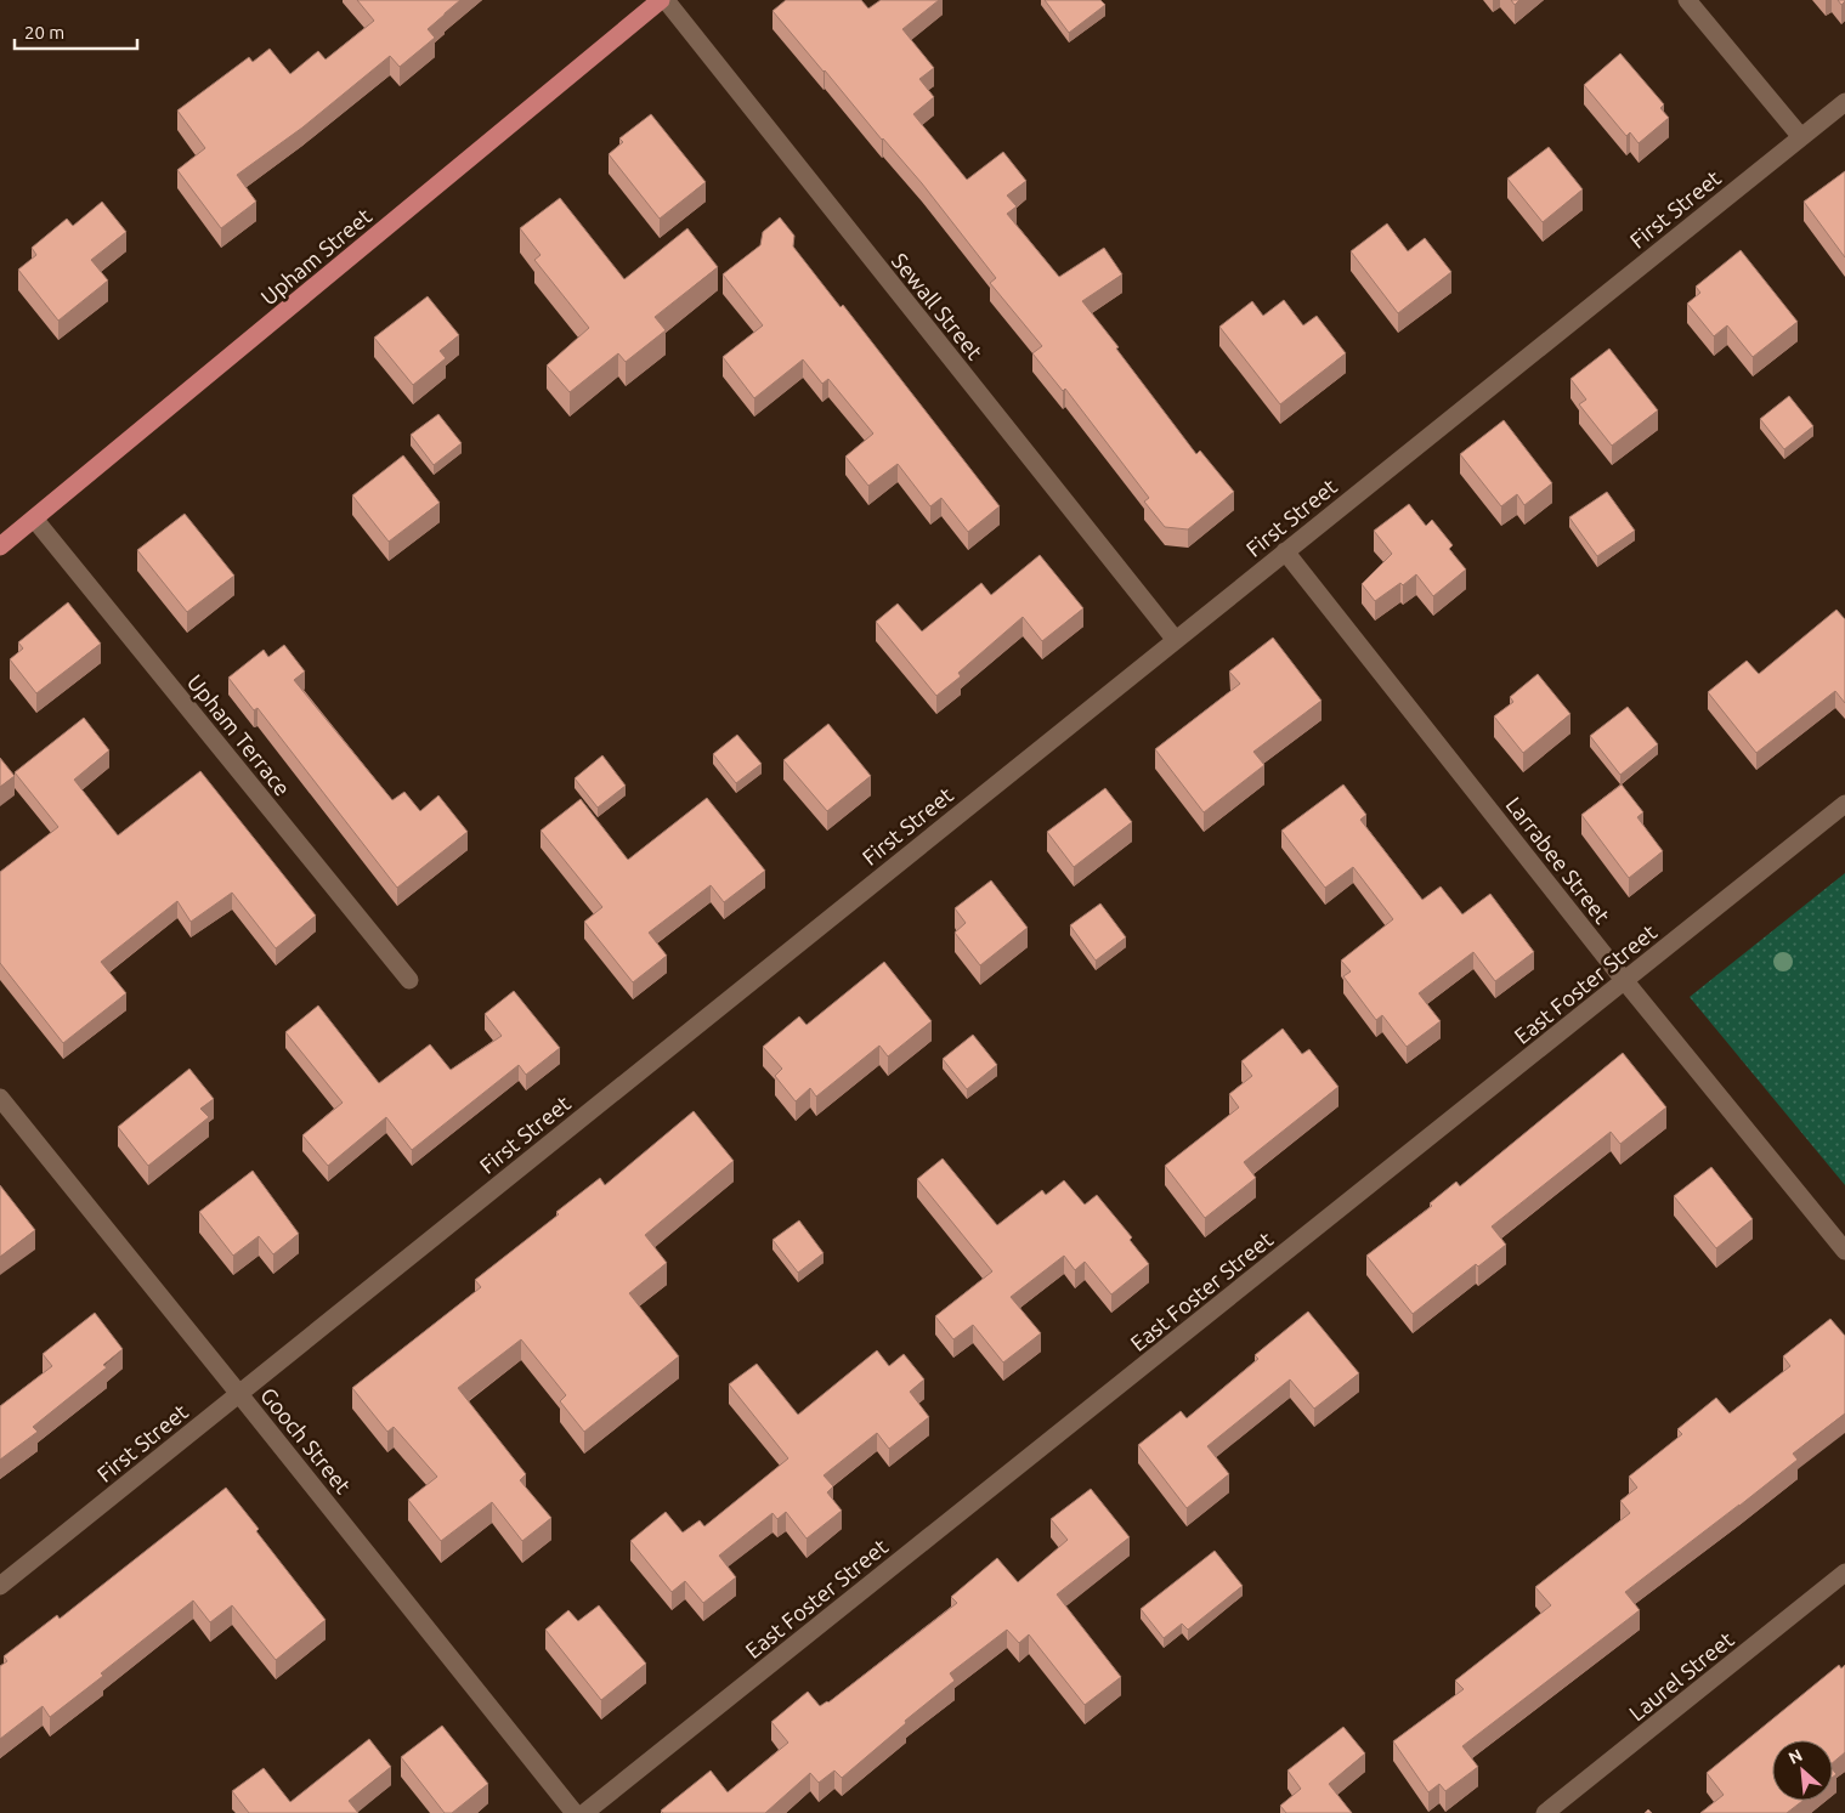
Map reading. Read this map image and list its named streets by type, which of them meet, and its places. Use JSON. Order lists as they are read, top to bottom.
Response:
{
  "streets": {
    "main road": ["Upham Street"],
    "street": [
      "First Street",
      "Sewall Street",
      "Upham Terrace",
      "Larrabee Street",
      "East Foster Street",
      "Gooch Street",
      "Laurel Street"
    ]
  },
  "crossings": [
    ["First Street", "Sewall Street"],
    ["First Street", "Larrabee Street"],
    ["First Street", "Gooch Street"],
    ["Upham Street", "Upham Terrace"],
    ["Larrabee Street", "East Foster Street"]
  ],
  "scale_bar": "20 m",
  "north": "top left"
}
